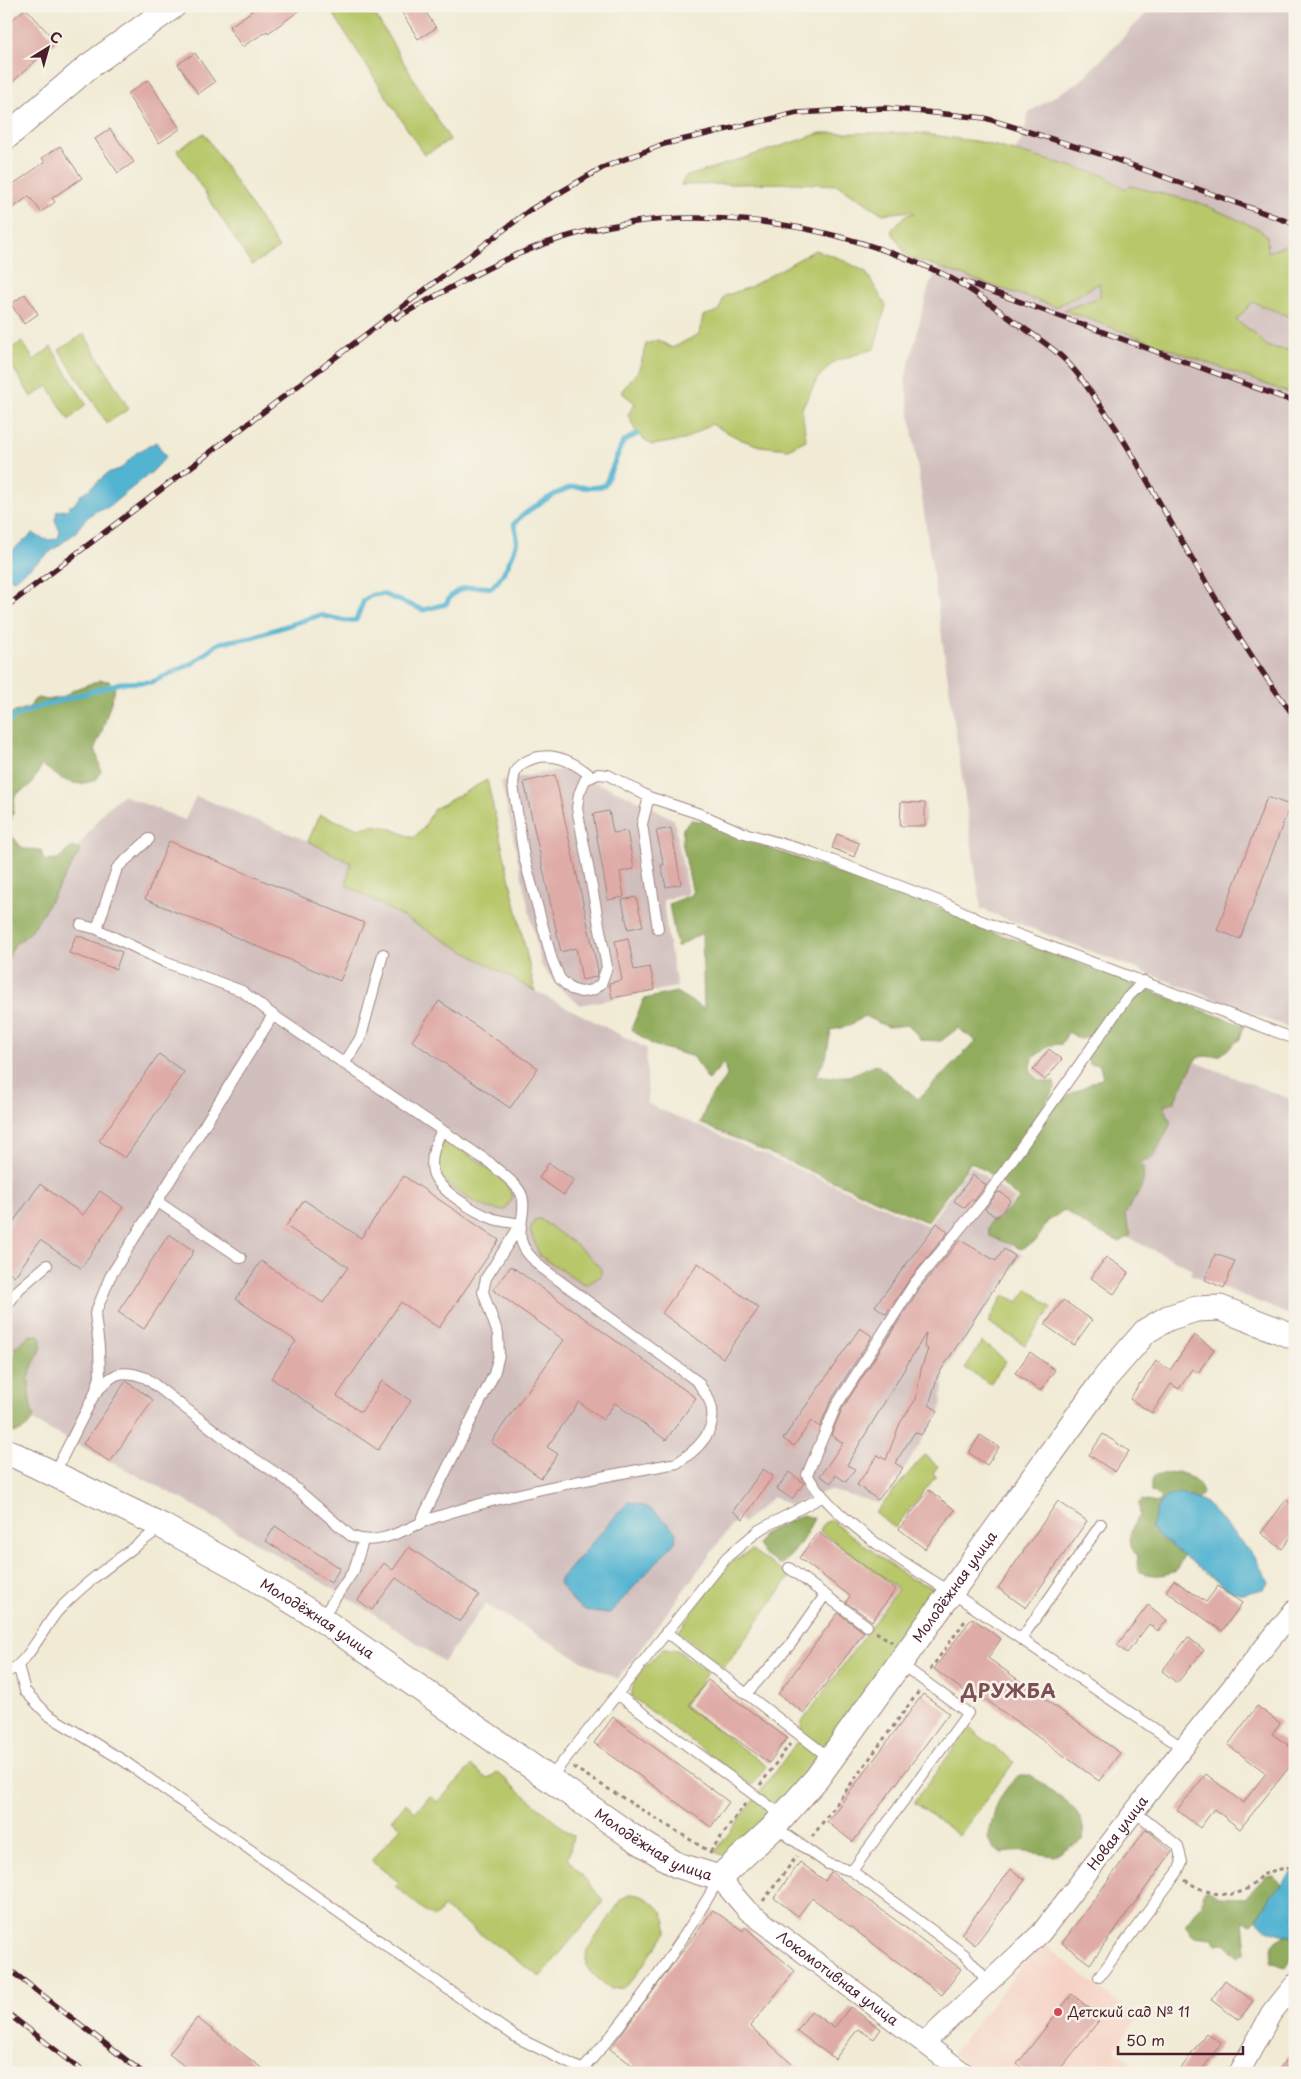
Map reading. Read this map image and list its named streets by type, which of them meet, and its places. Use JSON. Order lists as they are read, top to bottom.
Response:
{
  "streets": {
    "street": ["Молодёжная улица", "Новая улица", "Локомотивная улица"]
  },
  "crossings": [
    ["Молодёжная улица", "Локомотивная улица"],
    ["Новая улица", "Локомотивная улица"]
  ],
  "districts": ["ДРУЖБА"],
  "places": ["Детский сад № 11"],
  "scale_bar": "50 m",
  "north": "top right"
}
